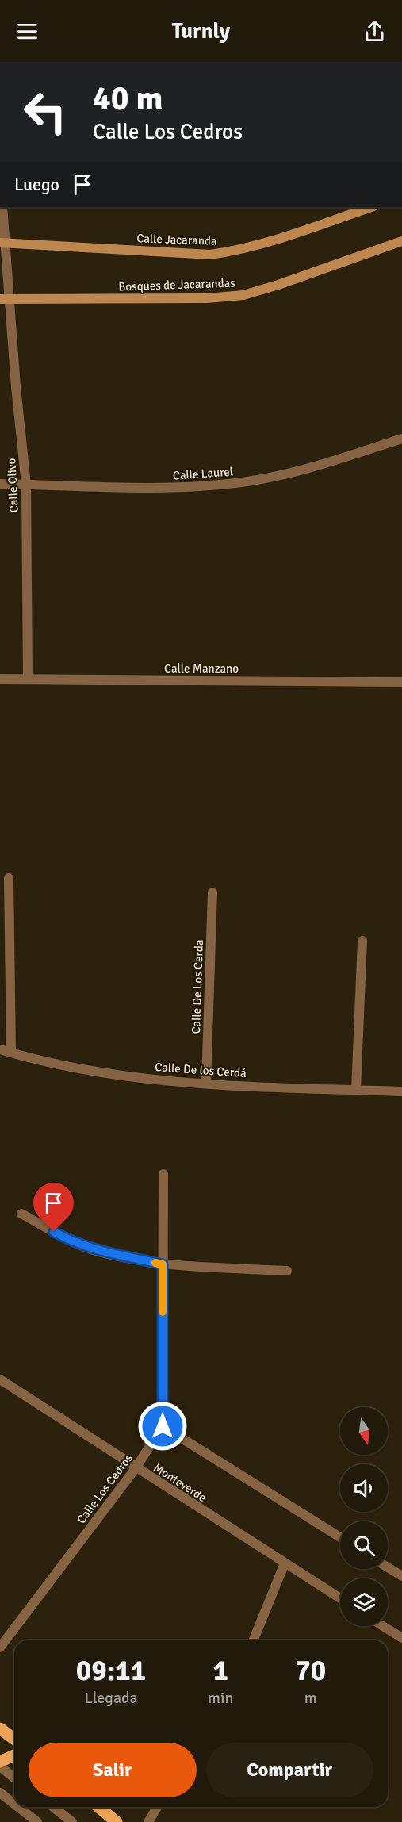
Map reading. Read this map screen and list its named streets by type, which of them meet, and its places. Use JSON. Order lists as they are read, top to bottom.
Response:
{
  "streets": {
    "street": [
      "Calle Jacaranda",
      "Bosques de Jacarandas",
      "Calle Laurel",
      "Calle Olivo",
      "Calle Manzano",
      "Calle De Los Cerda",
      "Calle De los Cerdá",
      "Monteverde",
      "Calle Los Cedros"
    ]
  },
  "crossings": [
    ["Calle Jacaranda", "Calle Olivo"],
    ["Bosques de Jacarandas", "Calle Olivo"],
    ["Calle Laurel", "Calle Olivo"],
    ["Calle Olivo", "Calle Manzano"],
    ["Calle De Los Cerda", "Calle De los Cerdá"],
    ["Monteverde", "Calle Los Cedros"]
  ],
  "north": "bottom",
  "page": {
    "header": "Turnly",
    "turn": ["40 m", "Calle Los Cedros"],
    "then": "Luego",
    "eta": [
      "09:11",
      "Llegada",
      "1",
      "min",
      "70",
      "m"
    ],
    "buttons": ["Salir", "Compartir"]
  }
}
